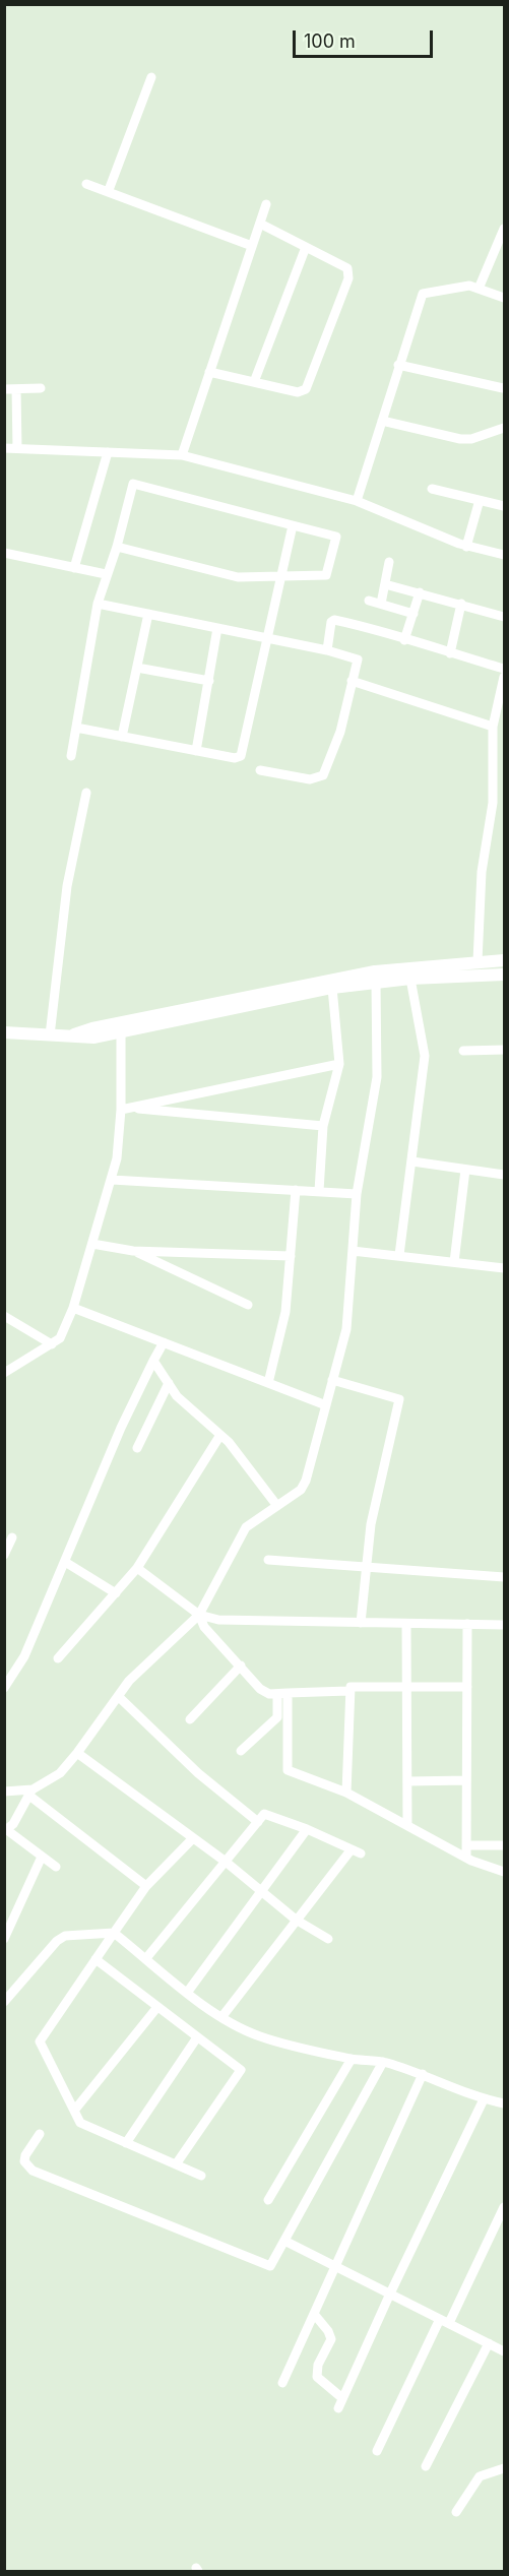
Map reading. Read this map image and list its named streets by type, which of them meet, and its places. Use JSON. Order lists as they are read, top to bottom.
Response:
{
  "scale_bar": "100 m"
}
